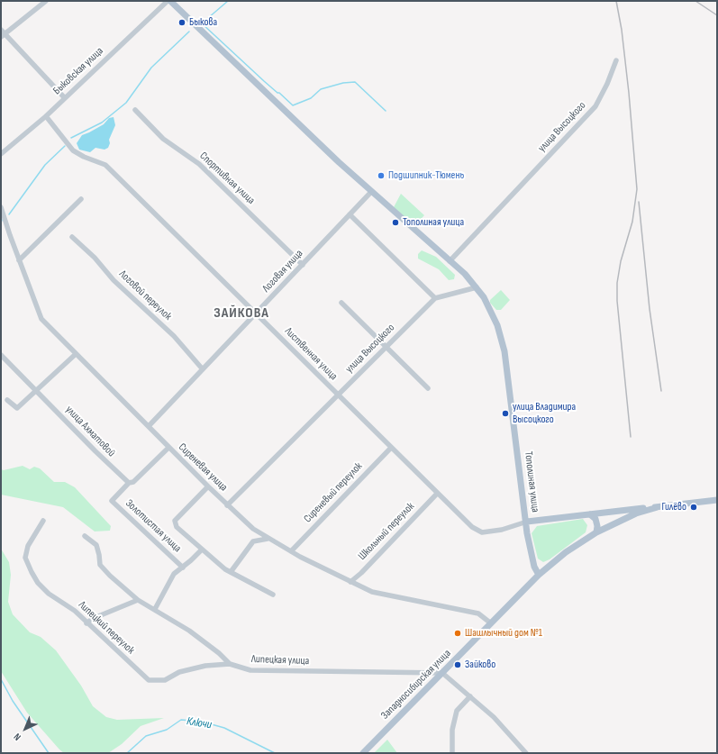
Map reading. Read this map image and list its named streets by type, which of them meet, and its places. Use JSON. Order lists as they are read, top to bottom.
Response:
{
  "streets": {
    "main road": ["Тополиная улица", "Западносибирская улица"],
    "street": [
      "Быковская улица",
      "улица Высоцкого",
      "Спортивная улица",
      "Логовая улица",
      "Логовой переулок",
      "Лиственная улица",
      "улица Ахматовой",
      "Сиреневая улица",
      "Сиреневый переулок",
      "Золотистая улица",
      "Школьный переулок",
      "Липецкий переулок",
      "Липецкая улица"
    ]
  },
  "crossings": [
    ["Быковская улица", "Лиственная улица"],
    ["Быковская улица", "Тополиная улица"],
    ["улица Высоцкого", "Лиственная улица"],
    ["улица Высоцкого", "Сиреневая улица"],
    ["улица Высоцкого", "Тополиная улица"],
    ["Спортивная улица", "Логовая улица"],
    ["Логовая улица", "Логовой переулок"],
    ["Логовая улица", "Лиственная улица"],
    ["Логовая улица", "Сиреневая улица"],
    ["Логовая улица", "Тополиная улица"],
    ["Лиственная улица", "Тополиная улица"],
    ["Лиственная улица", "Сиреневый переулок"],
    ["Лиственная улица", "Школьный переулок"],
    ["улица Ахматовой", "Золотистая улица"],
    ["Сиреневая улица", "Сиреневый переулок"],
    ["Сиреневая улица", "Школьный переулок"],
    ["Сиреневая улица", "Западносибирская улица"],
    ["Тополиная улица", "Западносибирская улица"],
    ["Липецкий переулок", "Липецкая улица"],
    ["Липецкая улица", "Западносибирская улица"]
  ],
  "districts": ["ЗАЙКОВА"],
  "water": ["Ключи"],
  "places": [
    "Быкова",
    "Подшипник-Тюмень",
    "Тополиная улица",
    "улица Владимира Высоцкого",
    "Гилёво",
    "Шашлычный дом №1",
    "Зайково"
  ],
  "north": "bottom left"
}
